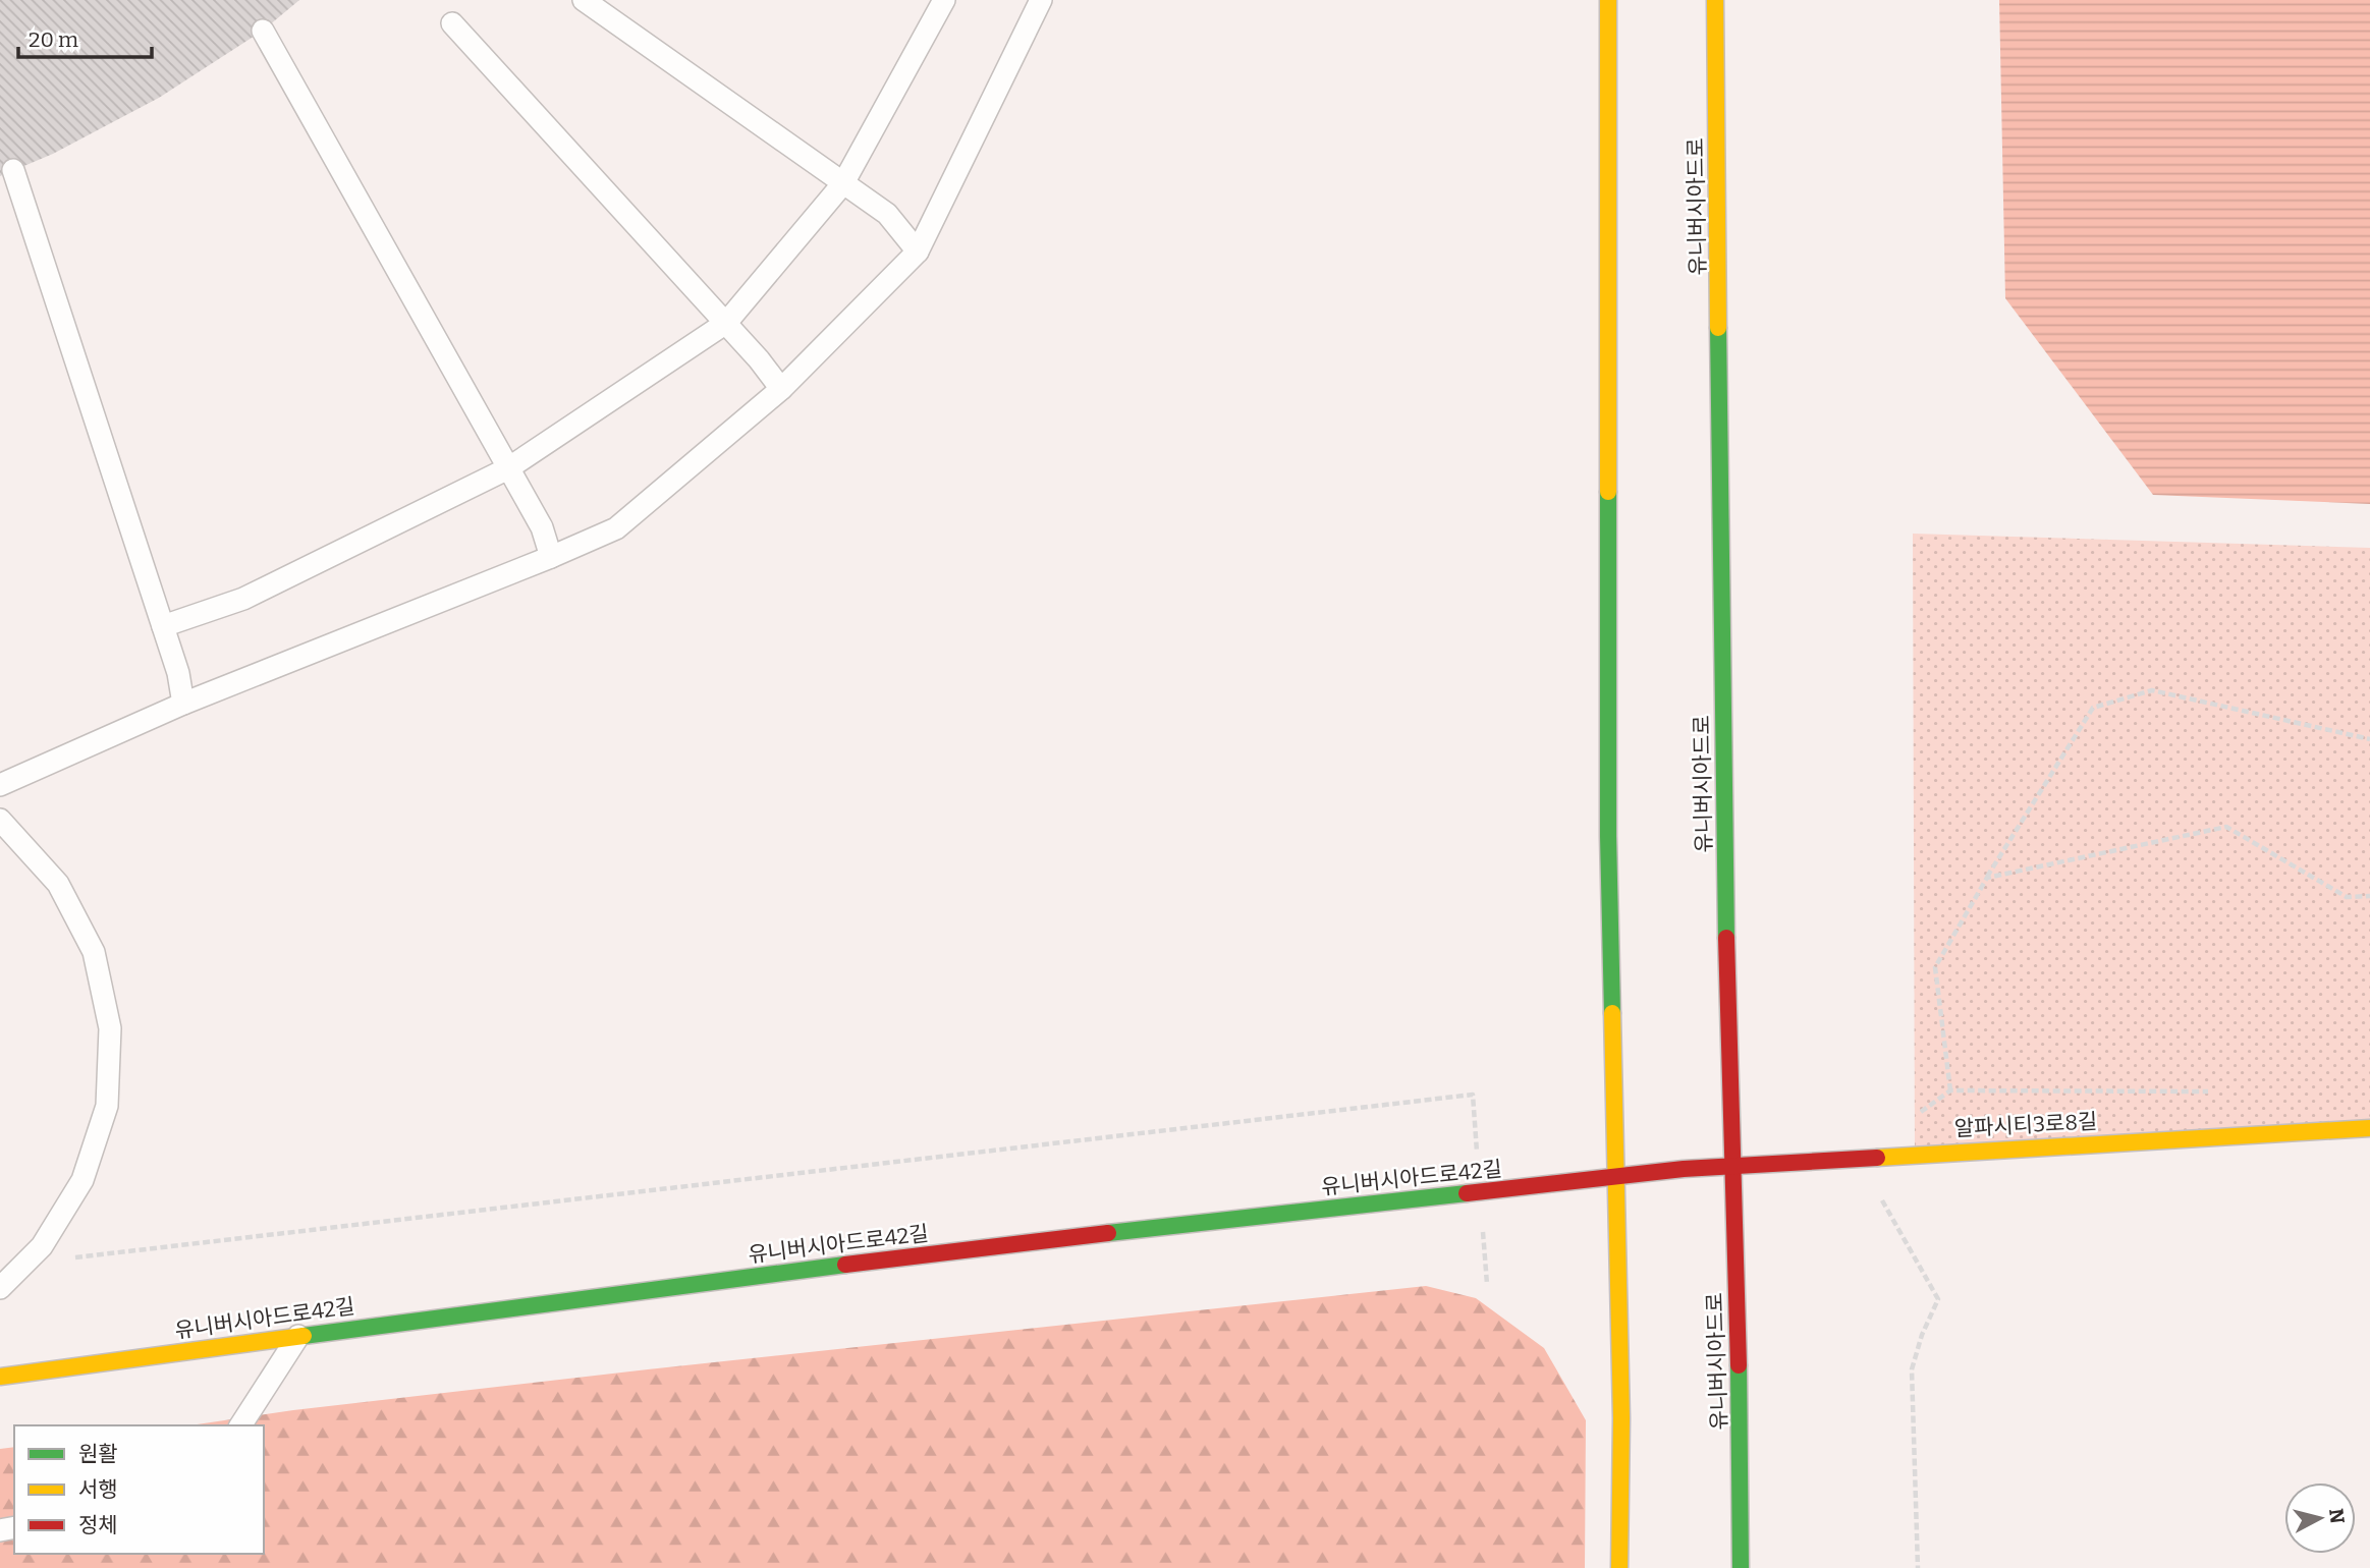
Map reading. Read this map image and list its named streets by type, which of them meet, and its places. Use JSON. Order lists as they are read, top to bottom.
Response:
{
  "streets": {
    "main road": ["유니버시아드로", "알파시티3로8길", "유니버시아드로42길"]
  },
  "crossings": [
    ["유니버시아드로", "알파시티3로8길"],
    ["알파시티3로8길", "유니버시아드로42길"]
  ],
  "legend": ["원활", "서행", "정체"],
  "scale_bar": "20 m",
  "north": "right"
}
